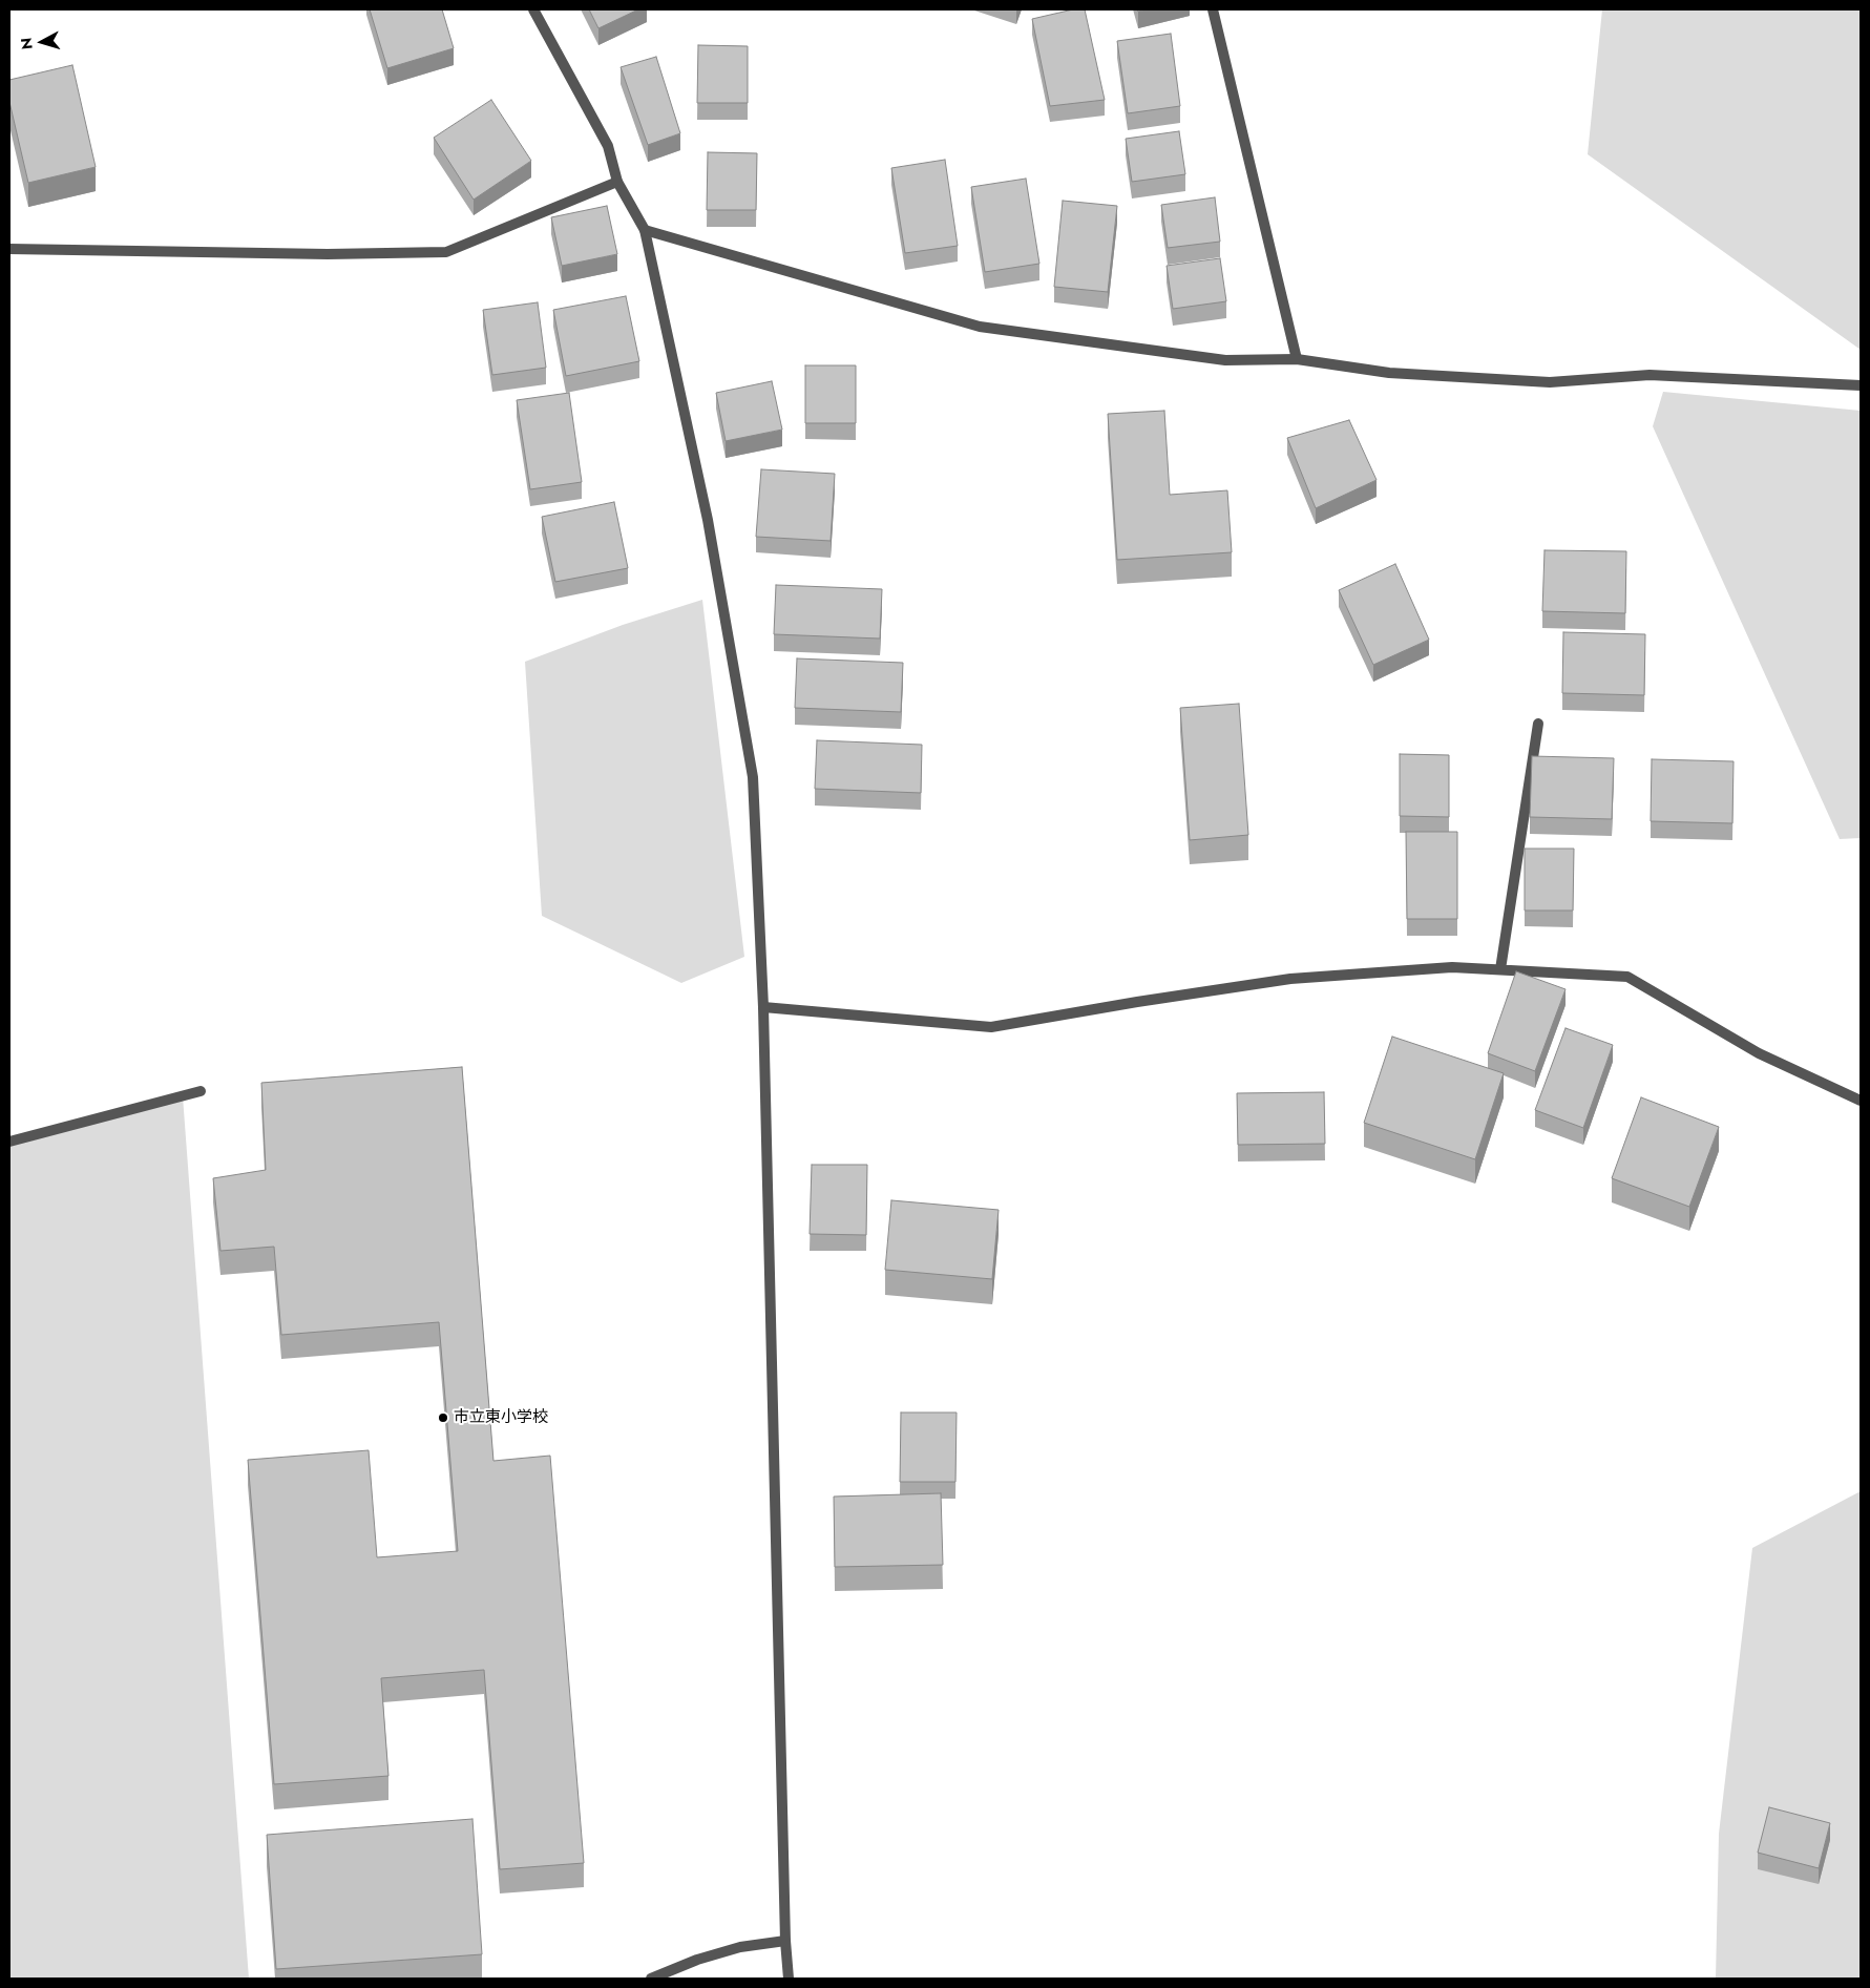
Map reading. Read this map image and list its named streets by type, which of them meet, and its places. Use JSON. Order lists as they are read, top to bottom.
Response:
{
  "places": ["市立東小学校"],
  "north": "left"
}
